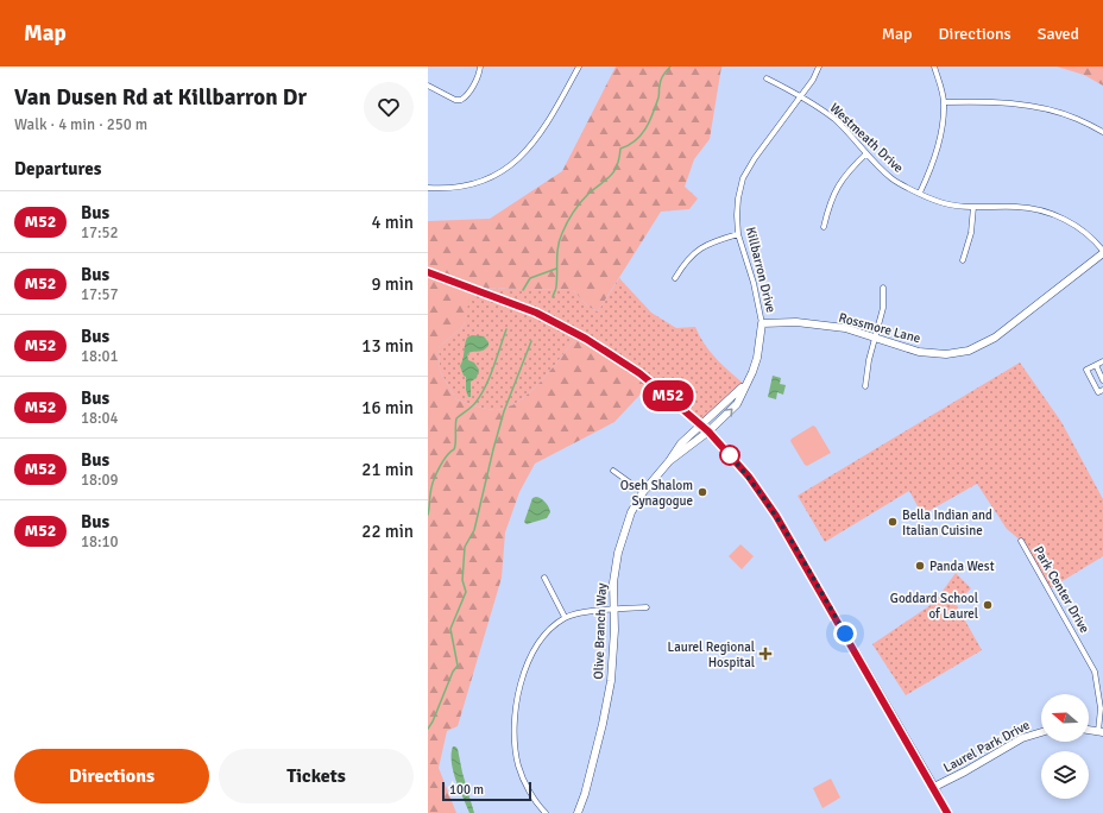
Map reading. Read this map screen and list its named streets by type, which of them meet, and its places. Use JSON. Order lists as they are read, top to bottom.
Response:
{
  "streets": {
    "street": [
      "Westmeath Drive",
      "Killbarron Drive",
      "Rossmore Lane",
      "Park Center Drive",
      "Olive Branch Way",
      "Laurel Park Drive"
    ]
  },
  "crossings": [
    ["Westmeath Drive", "Killbarron Drive"],
    ["Westmeath Drive", "Rossmore Lane"],
    ["Killbarron Drive", "Rossmore Lane"],
    ["Killbarron Drive", "Olive Branch Way"]
  ],
  "places": {
    "other": [
      "Oseh Shalom Synagogue",
      "Bella Indian and Italian Cuisine",
      "Panda West",
      "Goddard School of Laurel"
    ],
    "health": ["Laurel Regional Hospital"]
  },
  "lines": ["bus line M52"],
  "scale_bar": "100 m",
  "north": "left",
  "page": {
    "header": "Map",
    "nav": ["Map", "Directions", "Saved"],
    "heading": [
      ["Van Dusen Rd at Killbarron Dr", "Walk · 4 min · 250 m"],
      "Departures"
    ],
    "on_map": "M52",
    "list": [
      {
        "mark": "M52",
        "name": "Bus",
        "note": "17:52",
        "value": "4 min"
      },
      {
        "mark": "M52",
        "name": "Bus",
        "note": "17:57",
        "value": "9 min"
      },
      {
        "mark": "M52",
        "name": "Bus",
        "note": "18:01",
        "value": "13 min"
      },
      {
        "mark": "M52",
        "name": "Bus",
        "note": "18:04",
        "value": "16 min"
      },
      {
        "mark": "M52",
        "name": "Bus",
        "note": "18:09",
        "value": "21 min"
      },
      {
        "mark": "M52",
        "name": "Bus",
        "note": "18:10",
        "value": "22 min"
      }
    ],
    "buttons": ["Directions", "Tickets"],
    "scale": "100 m"
  }
}
